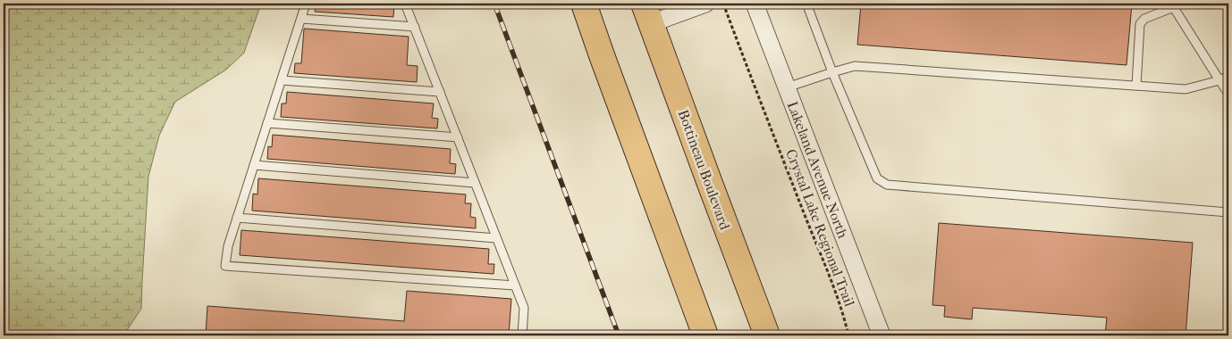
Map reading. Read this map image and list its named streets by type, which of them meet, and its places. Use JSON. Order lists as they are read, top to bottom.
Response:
{
  "streets": {
    "highway": ["Bottineau Boulevard"],
    "street": ["Lakeland Avenue North"],
    "path": ["Crystal Lake Regional Trail"]
  }
}
